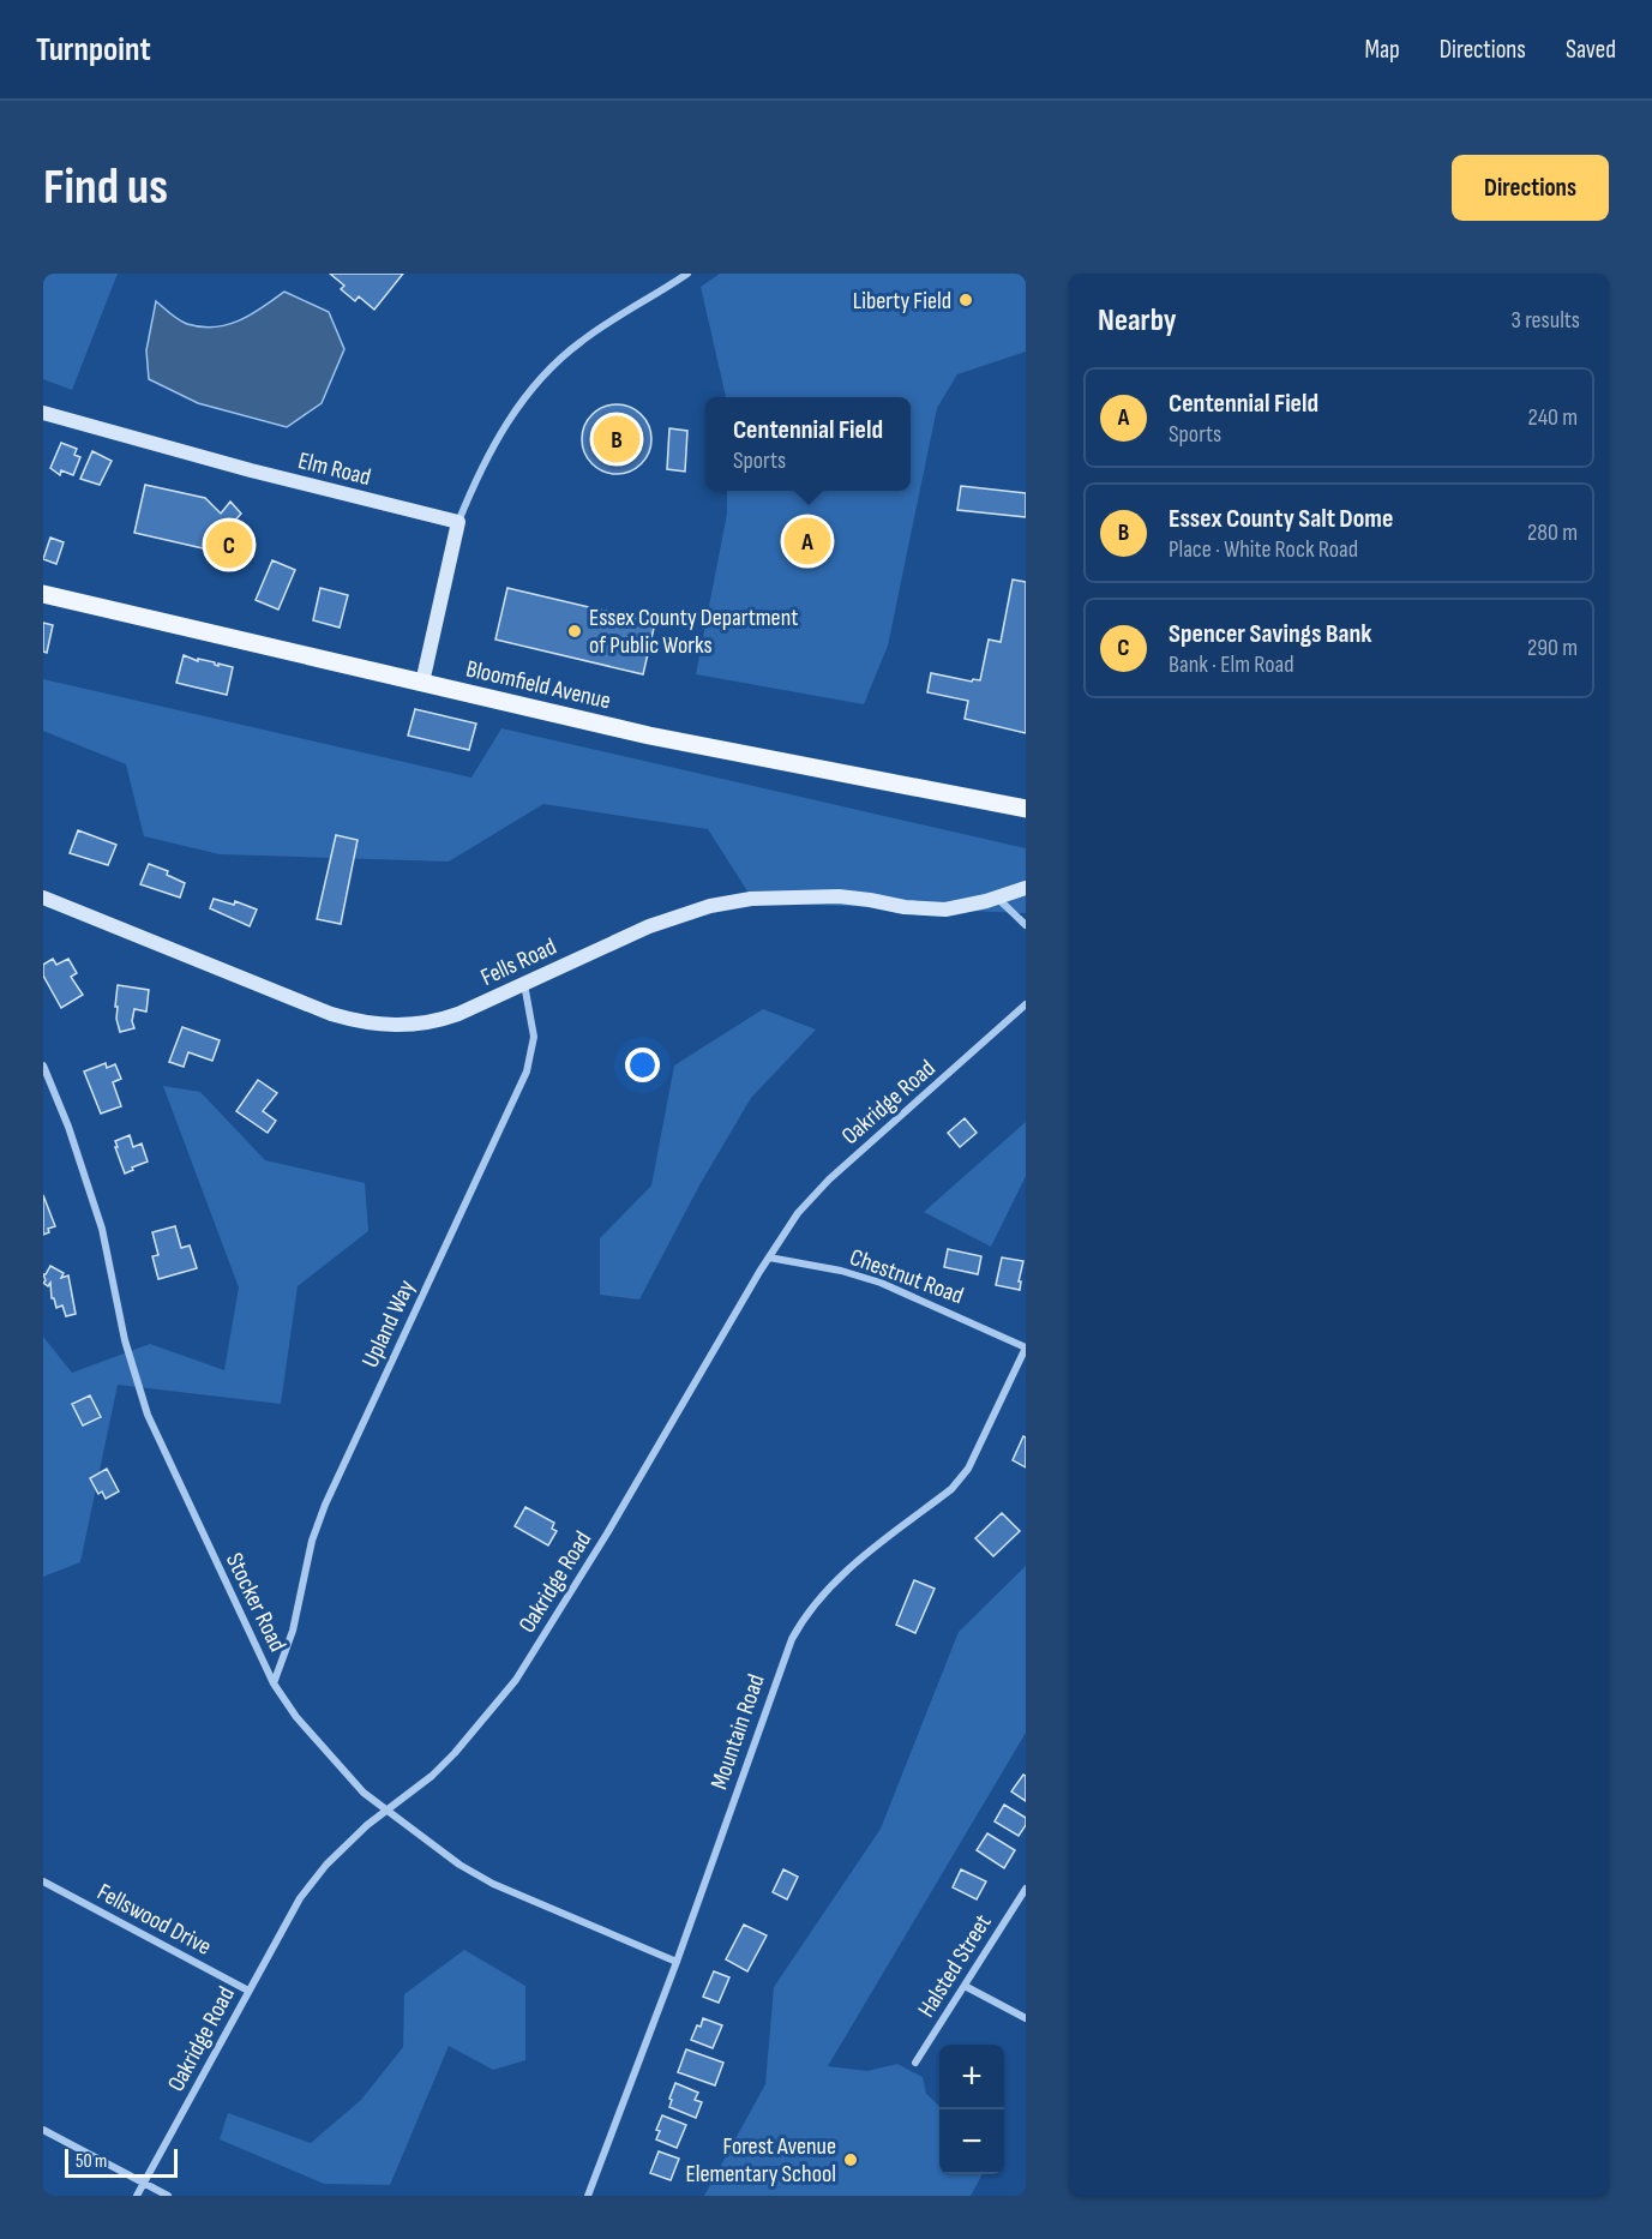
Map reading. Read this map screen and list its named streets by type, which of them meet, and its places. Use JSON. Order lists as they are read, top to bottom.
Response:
{
  "streets": {
    "main road": ["Bloomfield Avenue"],
    "street": [
      "Elm Road",
      "Fells Road",
      "Oakridge Road",
      "Chestnut Road",
      "Upland Way",
      "Stocker Road",
      "Mountain Road",
      "Fellswood Drive",
      "Halsted Street"
    ]
  },
  "crossings": [
    ["Fells Road", "Upland Way"],
    ["Oakridge Road", "Chestnut Road"],
    ["Oakridge Road", "Stocker Road"],
    ["Oakridge Road", "Fellswood Drive"],
    ["Chestnut Road", "Mountain Road"],
    ["Upland Way", "Stocker Road"],
    ["Stocker Road", "Mountain Road"]
  ],
  "places": ["Liberty Field", "Essex County Department of Public Works", "Forest Avenue Elementary School"],
  "scale_bar": "50 m",
  "page": {
    "header": "Turnpoint",
    "nav": ["Map", "Directions", "Saved"],
    "buttons": "Directions",
    "title": "Find us",
    "heading": ["Nearby", "3 results"],
    "list": [
      {
        "mark": "A",
        "name": "Centennial Field",
        "note": "Sports",
        "value": "240 m"
      },
      {
        "mark": "B",
        "name": "Essex County Salt Dome",
        "note": "Place · White Rock Road",
        "value": "280 m"
      },
      {
        "mark": "C",
        "name": "Spencer Savings Bank",
        "note": "Bank · Elm Road",
        "value": "290 m"
      }
    ],
    "popup": ["Centennial Field", "Sports"],
    "pins": ["B", "A", "C"],
    "map_buttons": ["+", "−"],
    "scale": "50 m"
  }
}
